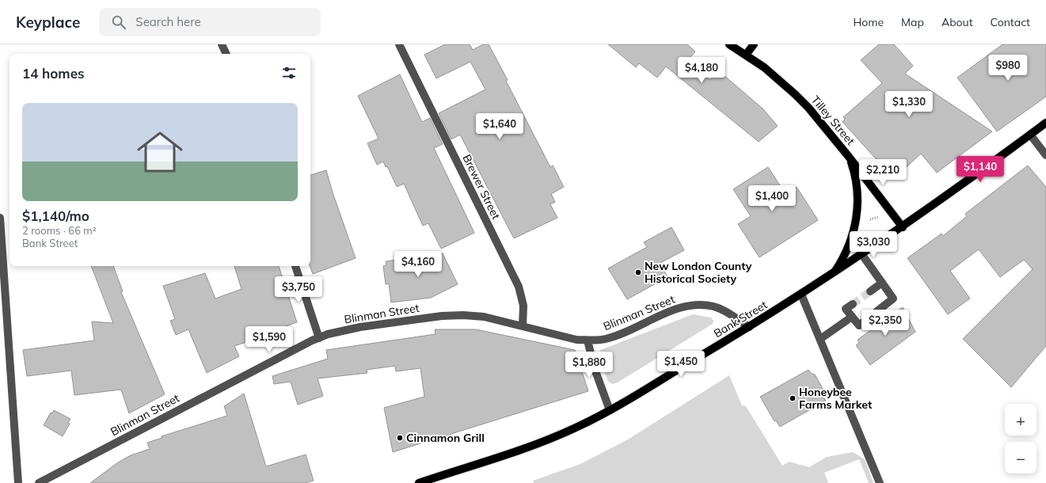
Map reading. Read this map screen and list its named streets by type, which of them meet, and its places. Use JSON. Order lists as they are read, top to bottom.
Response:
{
  "streets": {
    "main road": ["Tilley Street", "Bank Street"],
    "street": ["Brewer Street", "Blinman Street"]
  },
  "crossings": [
    ["Tilley Street", "Bank Street"],
    ["Brewer Street", "Blinman Street"],
    ["Blinman Street", "Bank Street"]
  ],
  "places": ["New London County Historical Society", "Honeybee Farms Market", "Cinnamon Grill"],
  "page": {
    "header": "Keyplace",
    "search": "Search here",
    "nav": [
      "Home",
      "Map",
      "About",
      "Contact"
    ],
    "heading": "14 homes",
    "price": [
      "$980",
      "$4,180",
      "$1,330",
      "$1,640",
      "$1,140",
      "$2,210",
      "$1,400",
      "$3,030",
      "$4,160",
      "$3,750",
      "$2,350",
      "$1,590",
      "$1,450",
      "$1,880"
    ],
    "list": [
      {
        "name": "$1,140/mo",
        "note": "2 rooms · 66 m² · Bank Street"
      }
    ],
    "map_buttons": ["+", "−"]
  }
}
